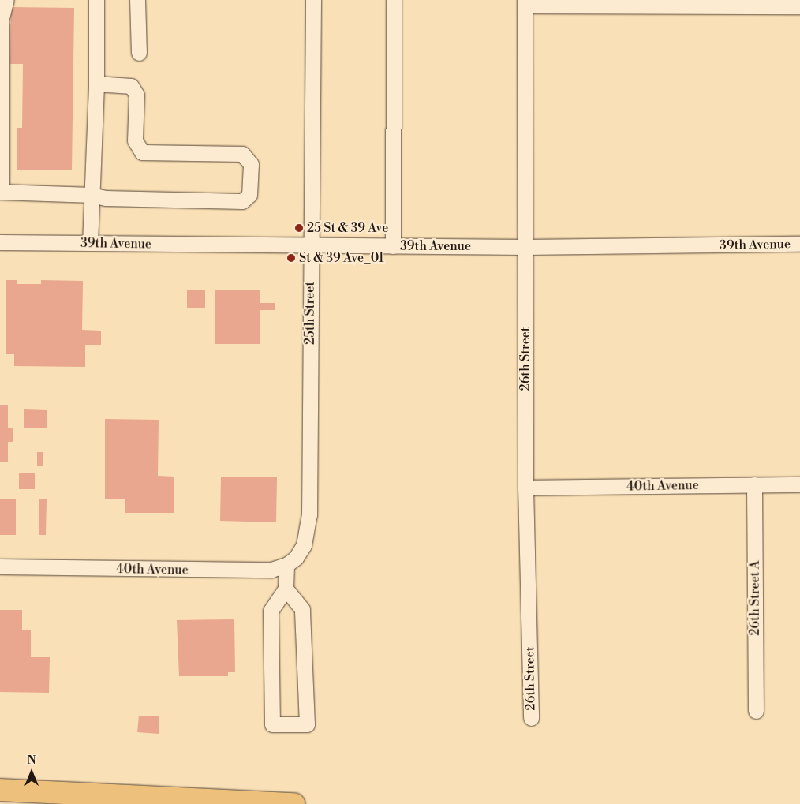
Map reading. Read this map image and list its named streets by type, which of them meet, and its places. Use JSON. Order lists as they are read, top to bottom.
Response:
{
  "streets": {
    "street": [
      "39th Avenue",
      "25th Street",
      "26th Street",
      "40th Avenue",
      "26th Street A"
    ]
  },
  "crossings": [
    ["39th Avenue", "25th Street"],
    ["39th Avenue", "26th Street"],
    ["25th Street", "40th Avenue"],
    ["26th Street", "40th Avenue"],
    ["40th Avenue", "26th Street A"]
  ],
  "places": ["25 St & 39 Ave", "St & 39 Ave_01"],
  "north": "top"
}
